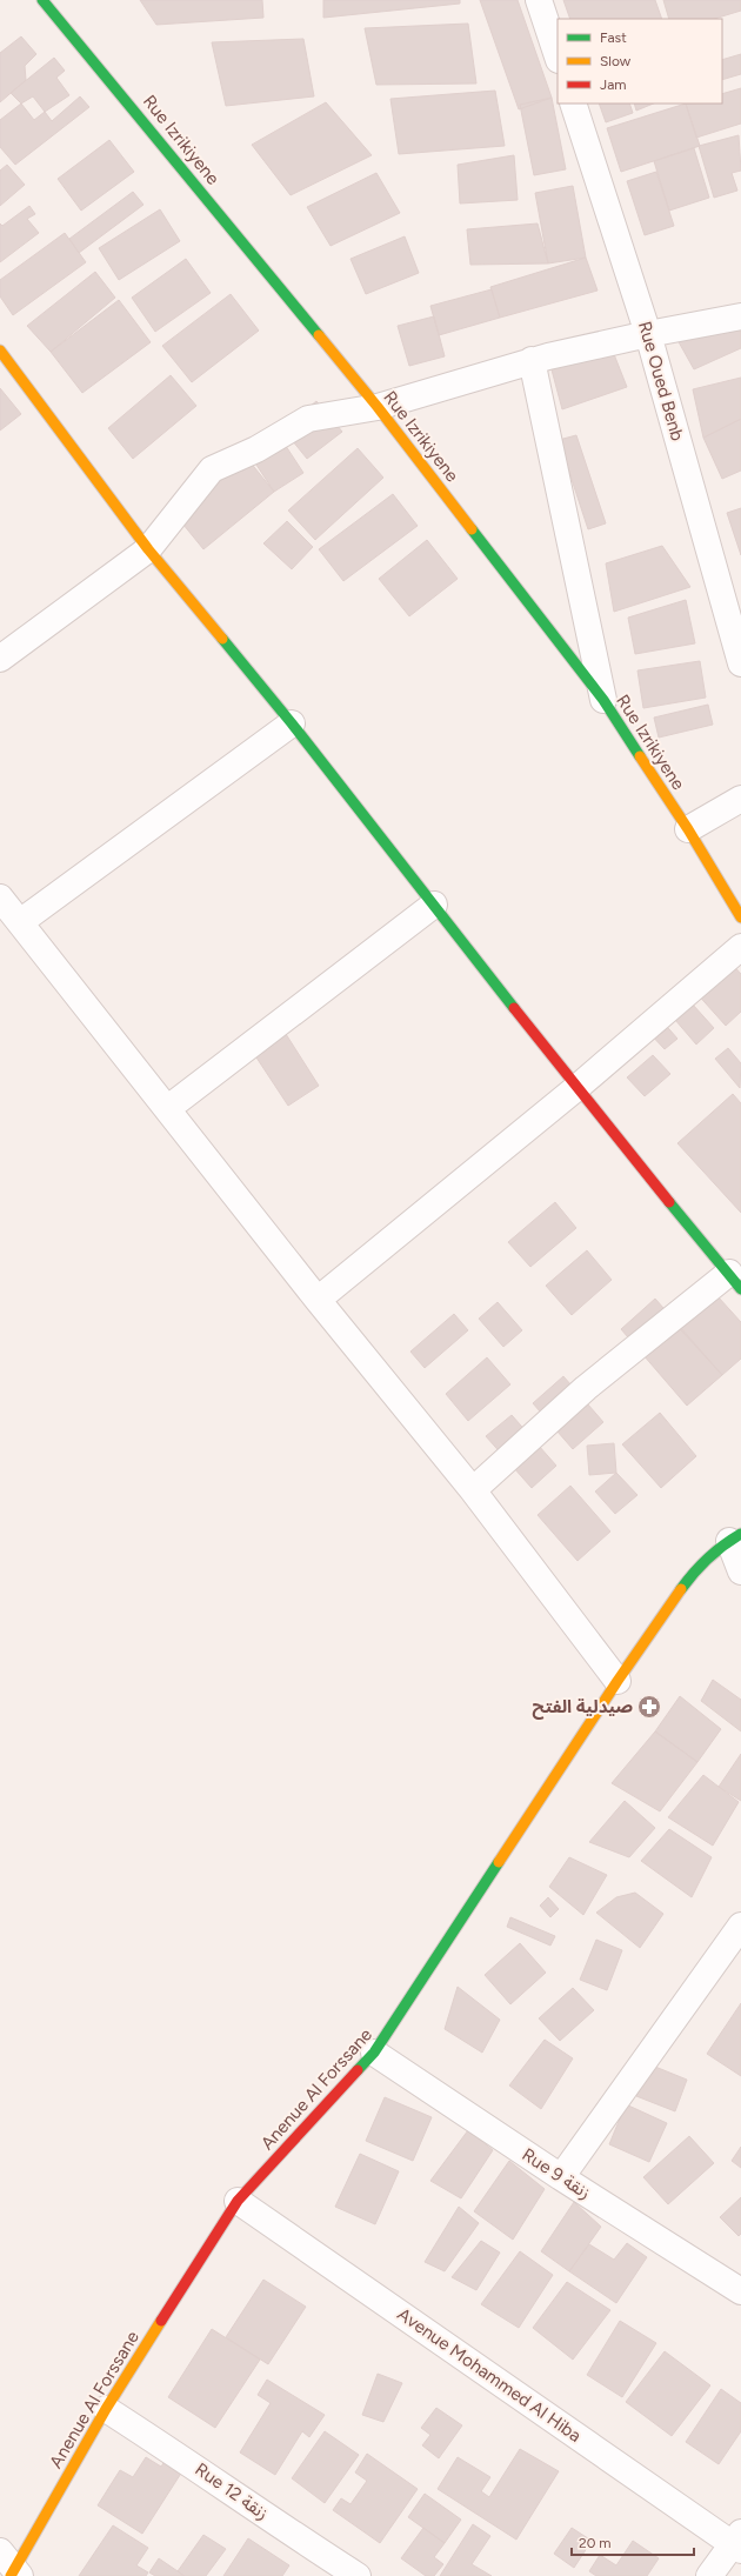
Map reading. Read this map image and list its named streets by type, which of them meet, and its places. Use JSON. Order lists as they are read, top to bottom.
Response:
{
  "streets": {
    "street": [
      "Rue Izrikiyene",
      "Rue Oued Benb",
      "Anenue Al Forssane",
      "Rue 9 زنقة",
      "Avenue Mohammed Al Hiba",
      "Rue 12 زنقة"
    ]
  },
  "crossings": [
    ["Anenue Al Forssane", "Rue 9 زنقة"],
    ["Anenue Al Forssane", "Avenue Mohammed Al Hiba"],
    ["Anenue Al Forssane", "Rue 12 زنقة"]
  ],
  "places": {
    "pharmacy": ["صيدلية الفتح"]
  },
  "legend": ["Fast", "Slow", "Jam"],
  "scale_bar": "20 m"
}
